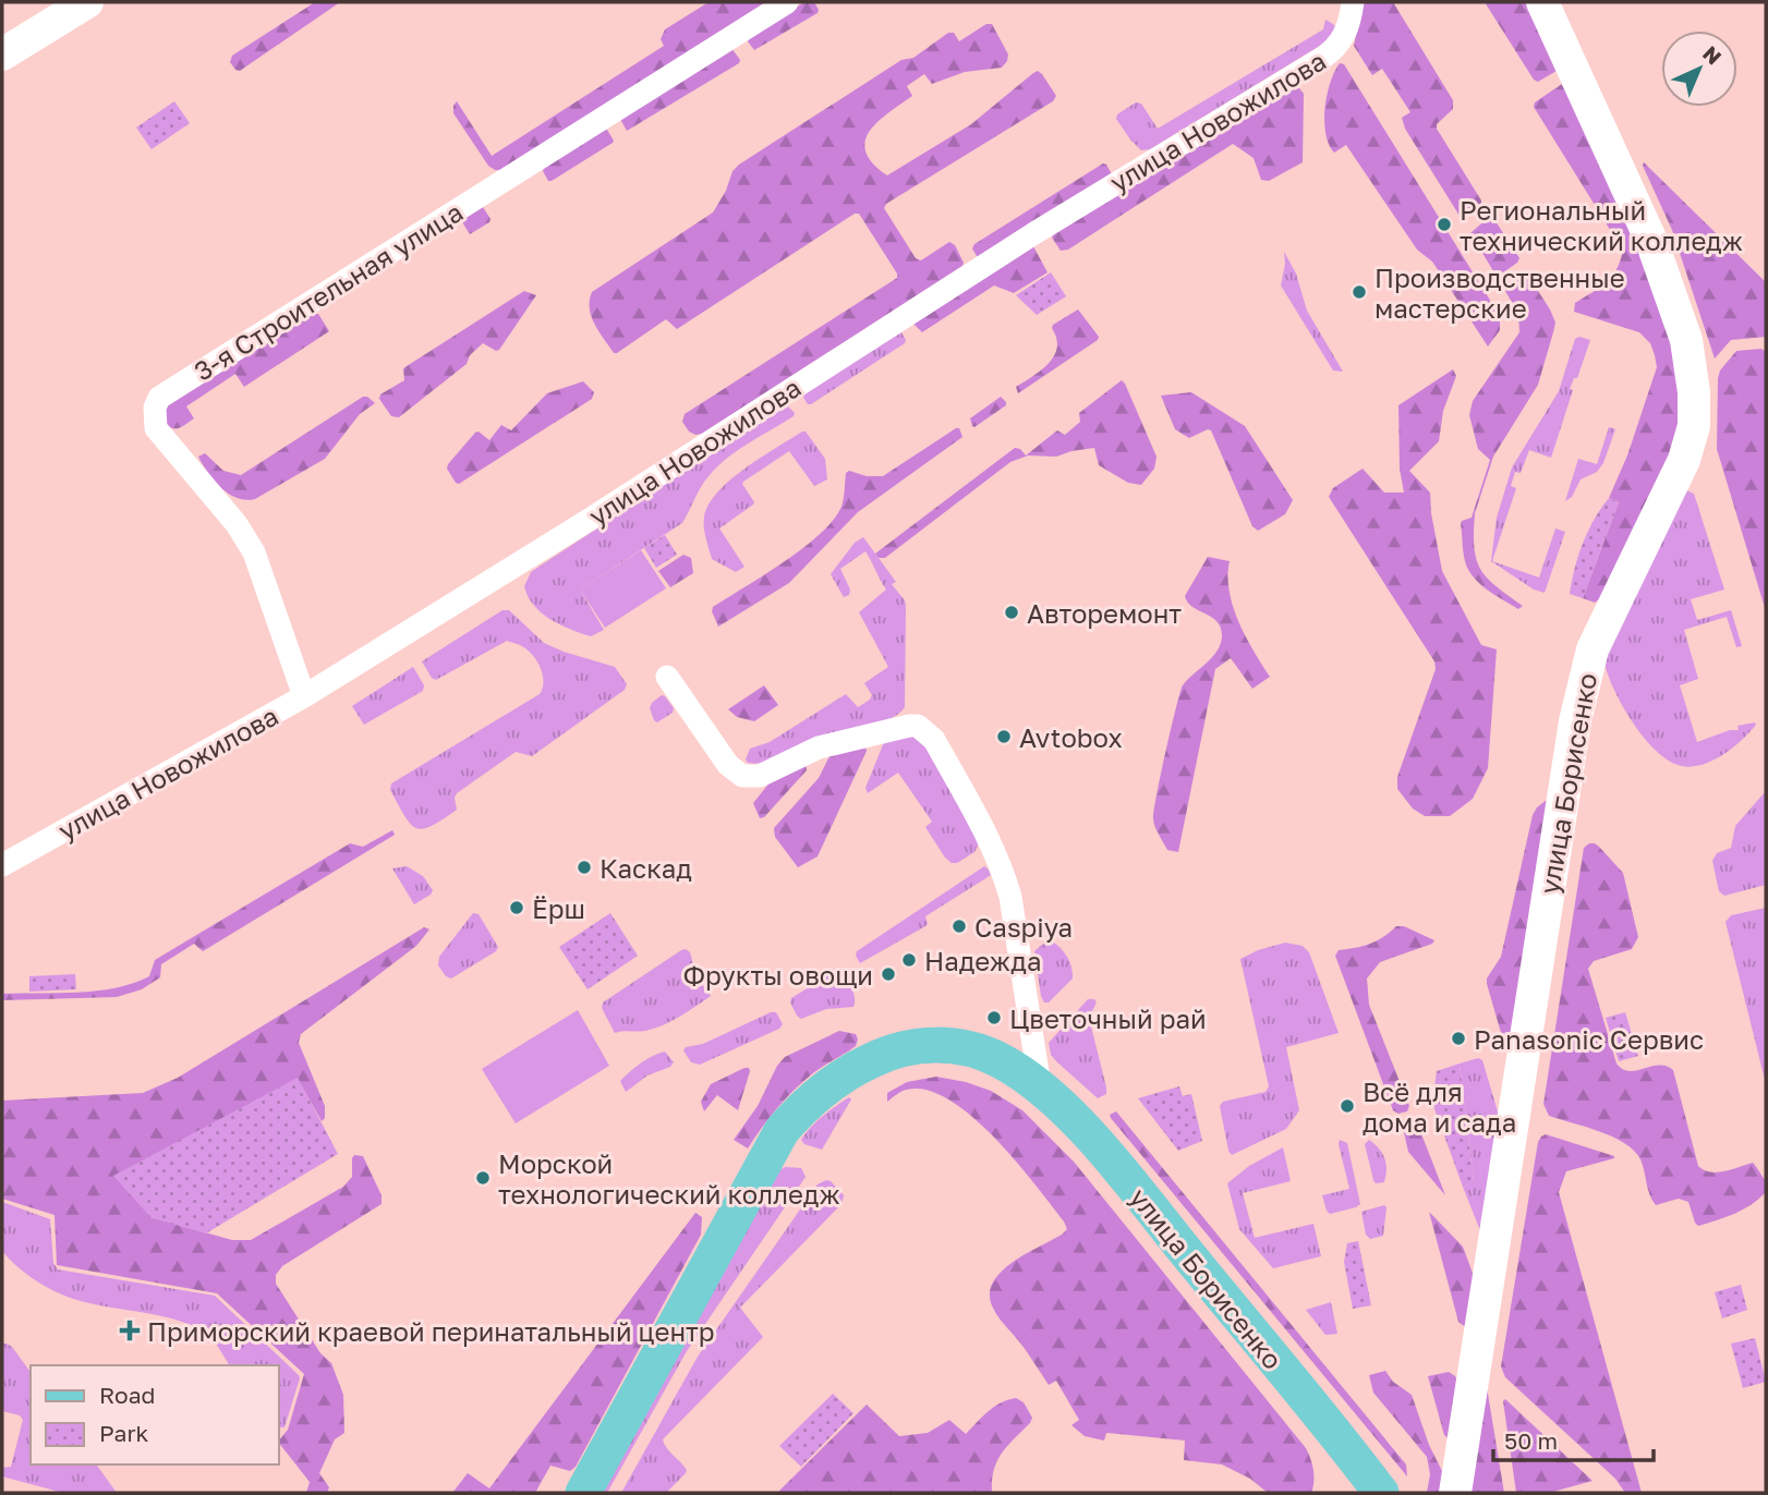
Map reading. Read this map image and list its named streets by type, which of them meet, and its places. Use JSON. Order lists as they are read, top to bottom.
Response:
{
  "streets": {
    "main road": ["улица Борисенко"],
    "street": ["улица Новожилова", "3-я Строительная улица"]
  },
  "crossings": [
    ["улица Новожилова", "3-я Строительная улица"]
  ],
  "places": {
    "other": [
      "Региональный технический колледж",
      "Производственные мастерские",
      "Авторемонт",
      "Avtobox",
      "Каскад",
      "Ёрш",
      "Caspiya",
      "Надежда",
      "Фрукты овощи",
      "Цветочный рай",
      "Panasonic Сервис",
      "Всё для дома и сада",
      "Морской технологический колледж"
    ],
    "health": ["Приморский краевой перинатальный центр"]
  },
  "legend": ["Road", "Park"],
  "scale_bar": "50 m",
  "north": "top right"
}
